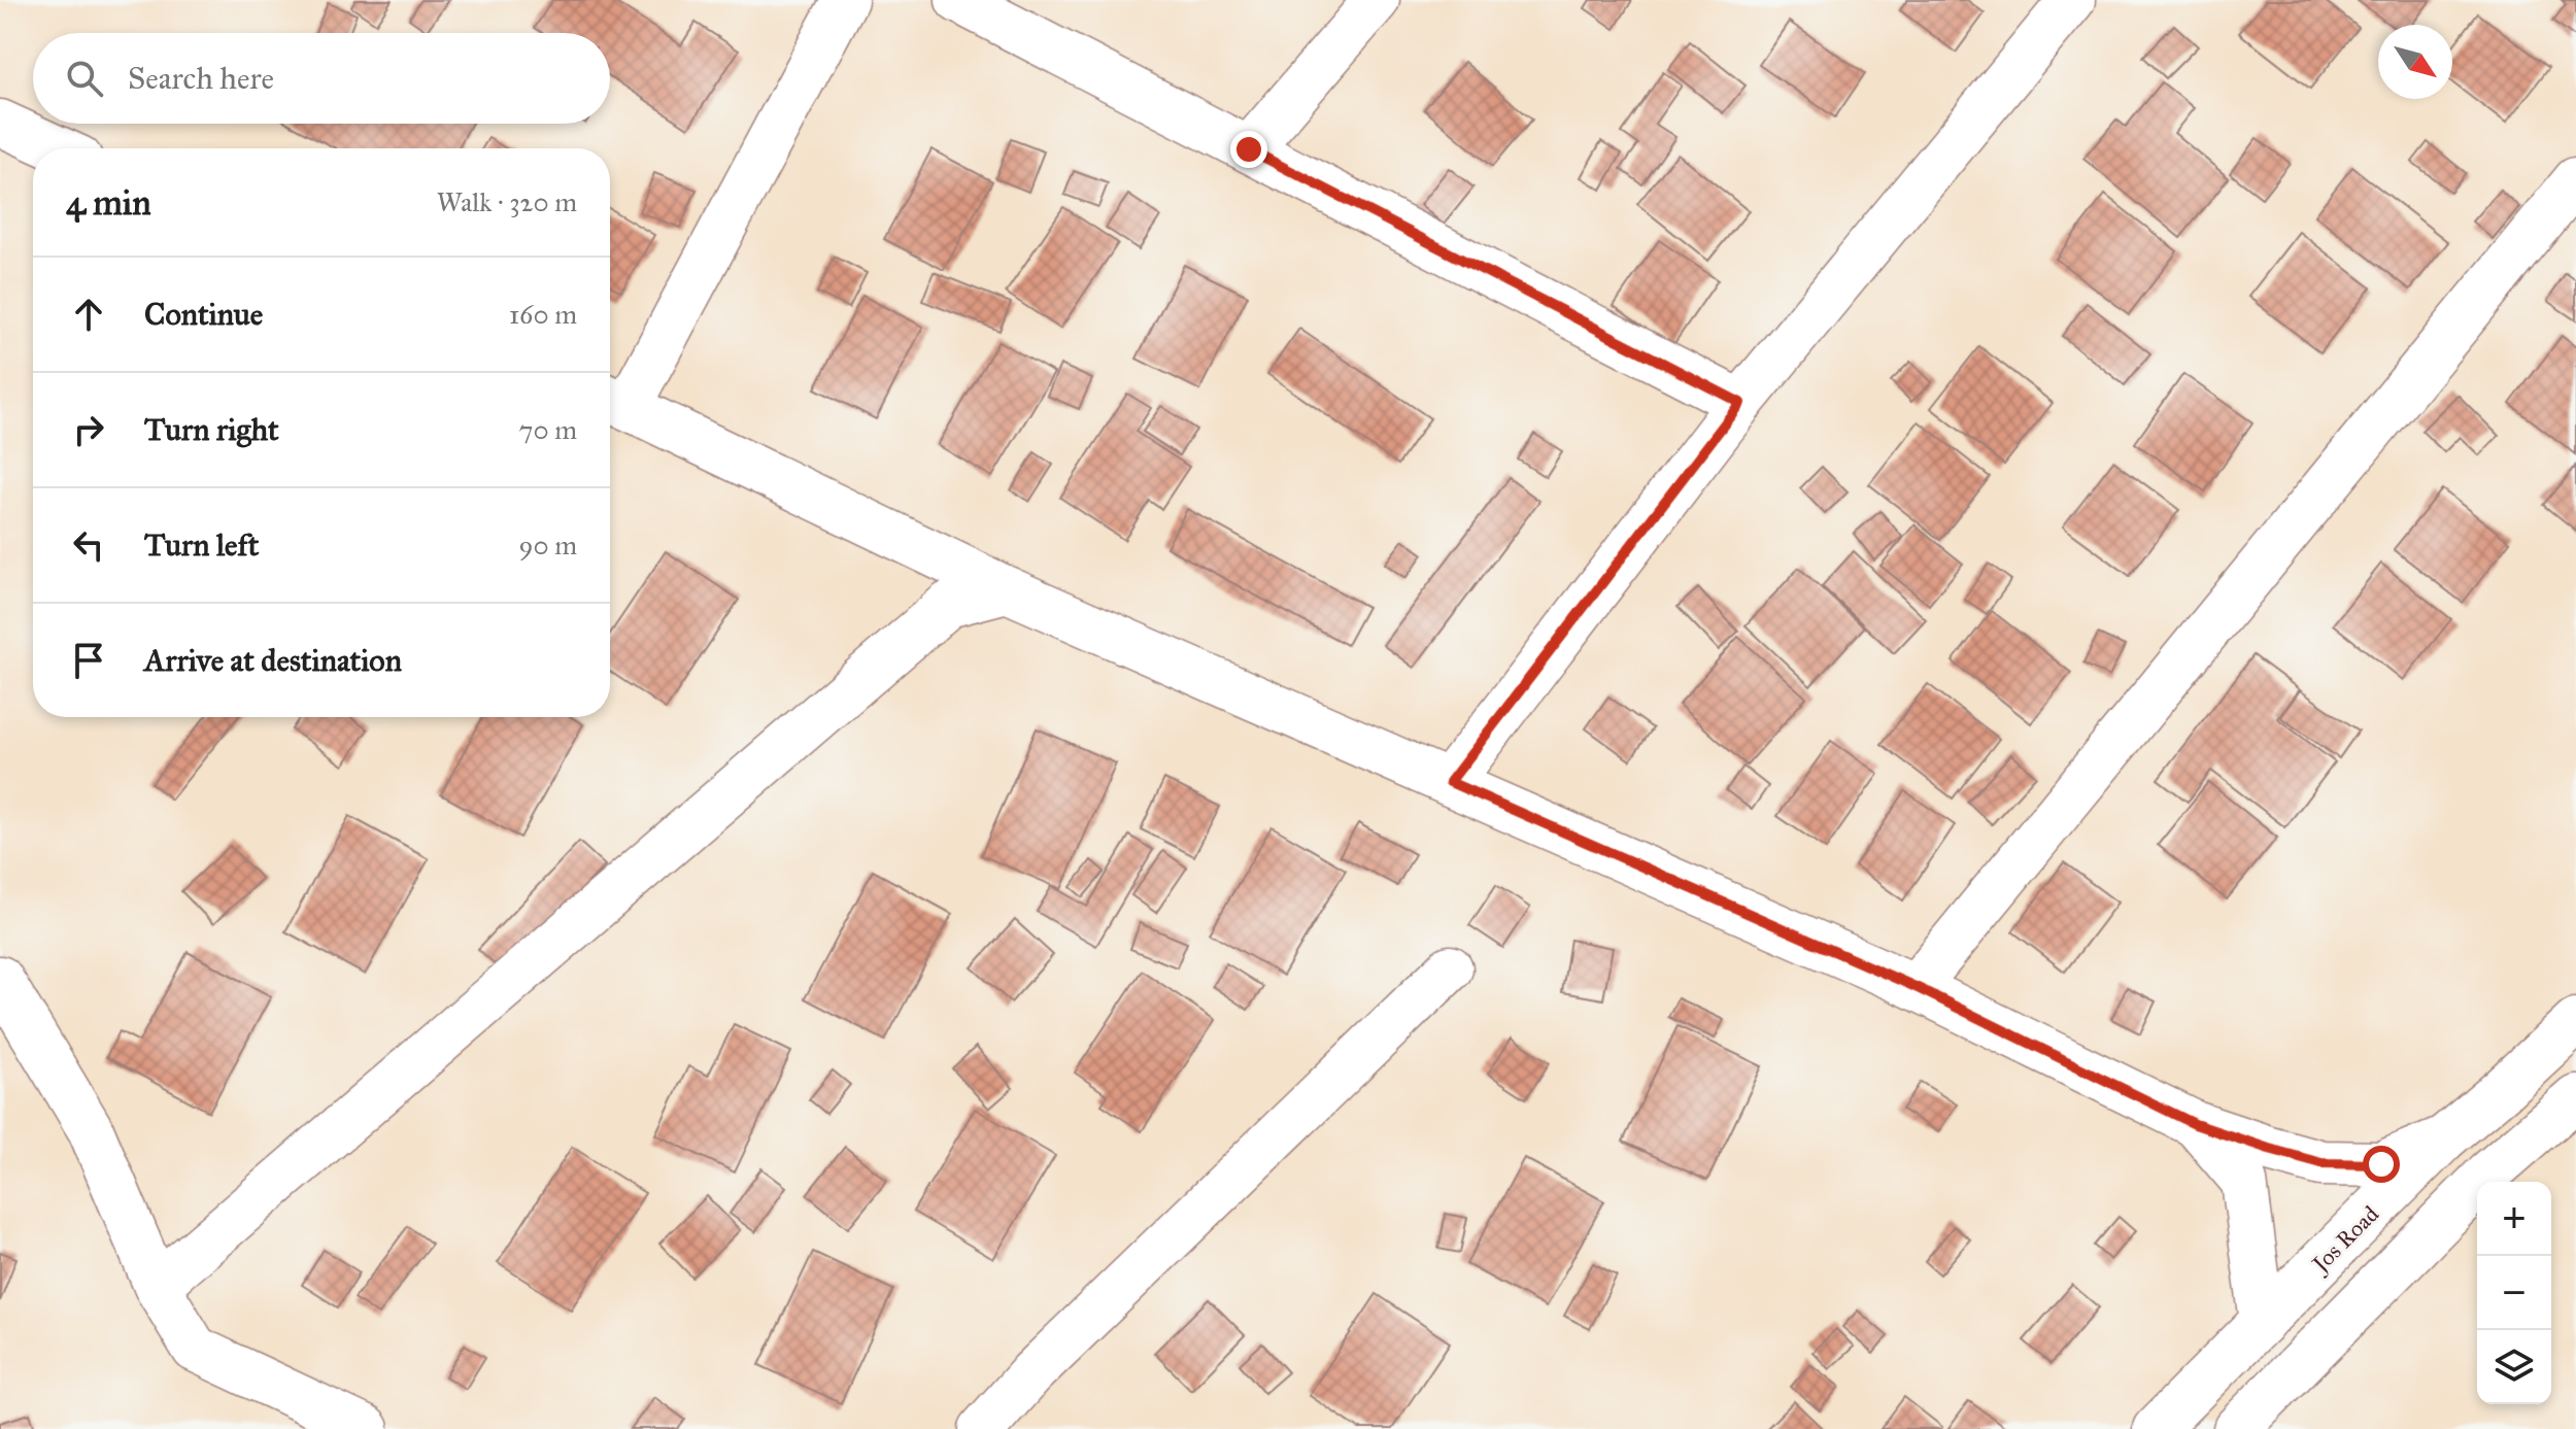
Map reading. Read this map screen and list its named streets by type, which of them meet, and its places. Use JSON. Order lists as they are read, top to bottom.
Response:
{
  "streets": {
    "main road": ["Jos Road"]
  },
  "north": "bottom right",
  "page": {
    "search": "Search here",
    "heading": ["4 min", "Walk · 320 m"],
    "list": [
      ["Continue", "160 m"],
      ["Turn right", "70 m"],
      ["Turn left", "90 m"],
      "Arrive at destination"
    ],
    "map_buttons": ["+", "−"]
  }
}
